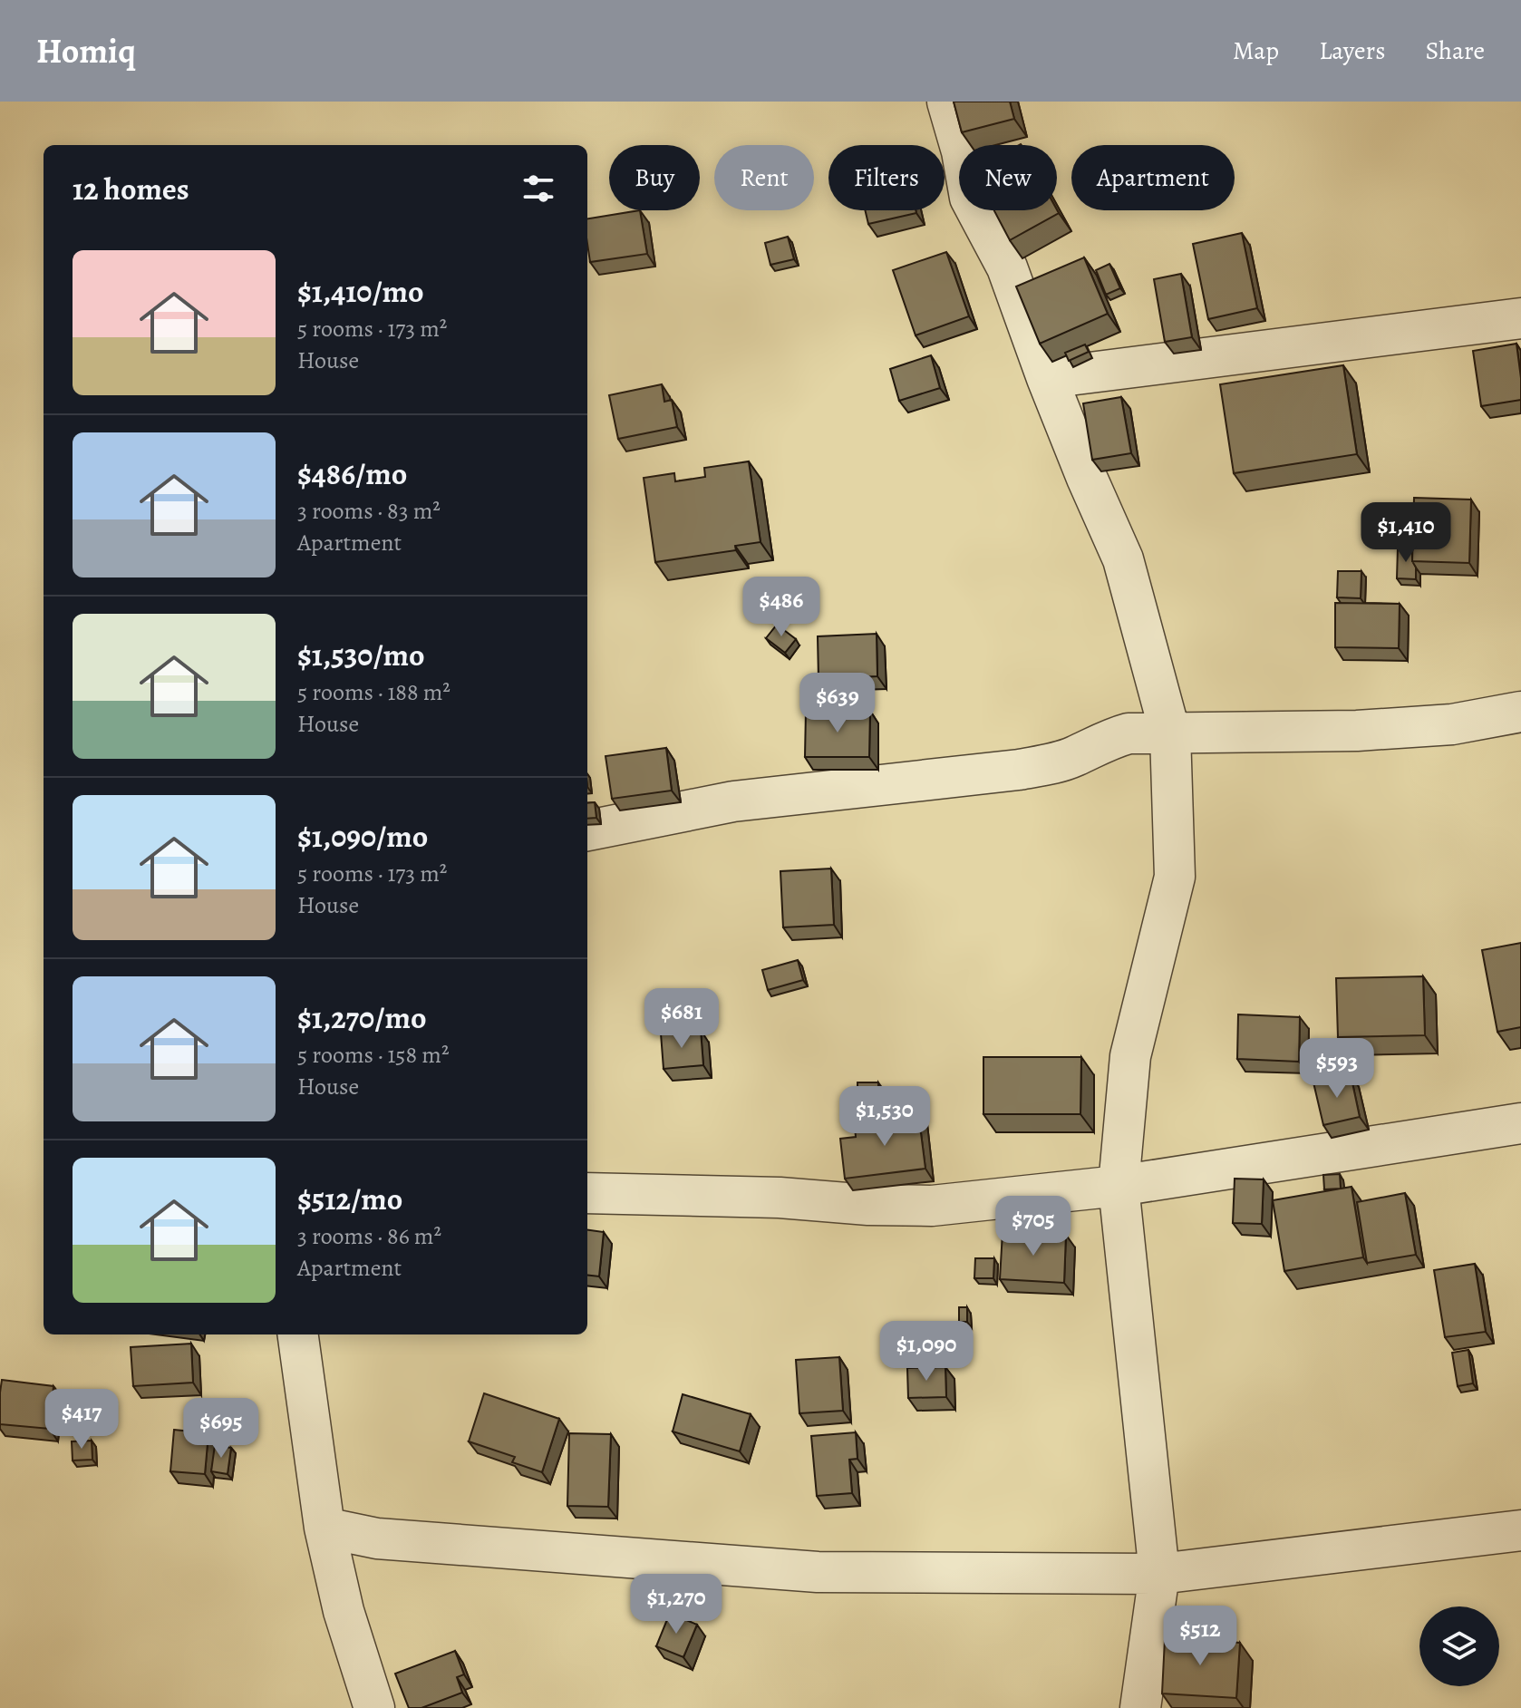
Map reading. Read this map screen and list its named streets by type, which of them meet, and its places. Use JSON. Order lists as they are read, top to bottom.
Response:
{
  "page": {
    "header": "Homiq",
    "nav": ["Map", "Layers", "Share"],
    "chip": [
      "Buy",
      "Rent",
      "Filters",
      "New",
      "Apartment"
    ],
    "heading": "12 homes",
    "list": [
      {
        "name": "$1,410/mo",
        "note": "5 rooms · 173 m² · House"
      },
      {
        "name": "$486/mo",
        "note": "3 rooms · 83 m² · Apartment"
      },
      {
        "name": "$1,530/mo",
        "note": "5 rooms · 188 m² · House"
      },
      {
        "name": "$1,090/mo",
        "note": "5 rooms · 173 m² · House"
      },
      {
        "name": "$1,270/mo",
        "note": "5 rooms · 158 m² · House"
      },
      {
        "name": "$512/mo",
        "note": "3 rooms · 86 m² · Apartment"
      }
    ],
    "price": [
      "$1,410",
      "$486",
      "$639",
      "$681",
      "$593",
      "$1,530",
      "$705",
      "$1,090",
      "$417",
      "$695",
      "$1,270",
      "$512"
    ]
  }
}
